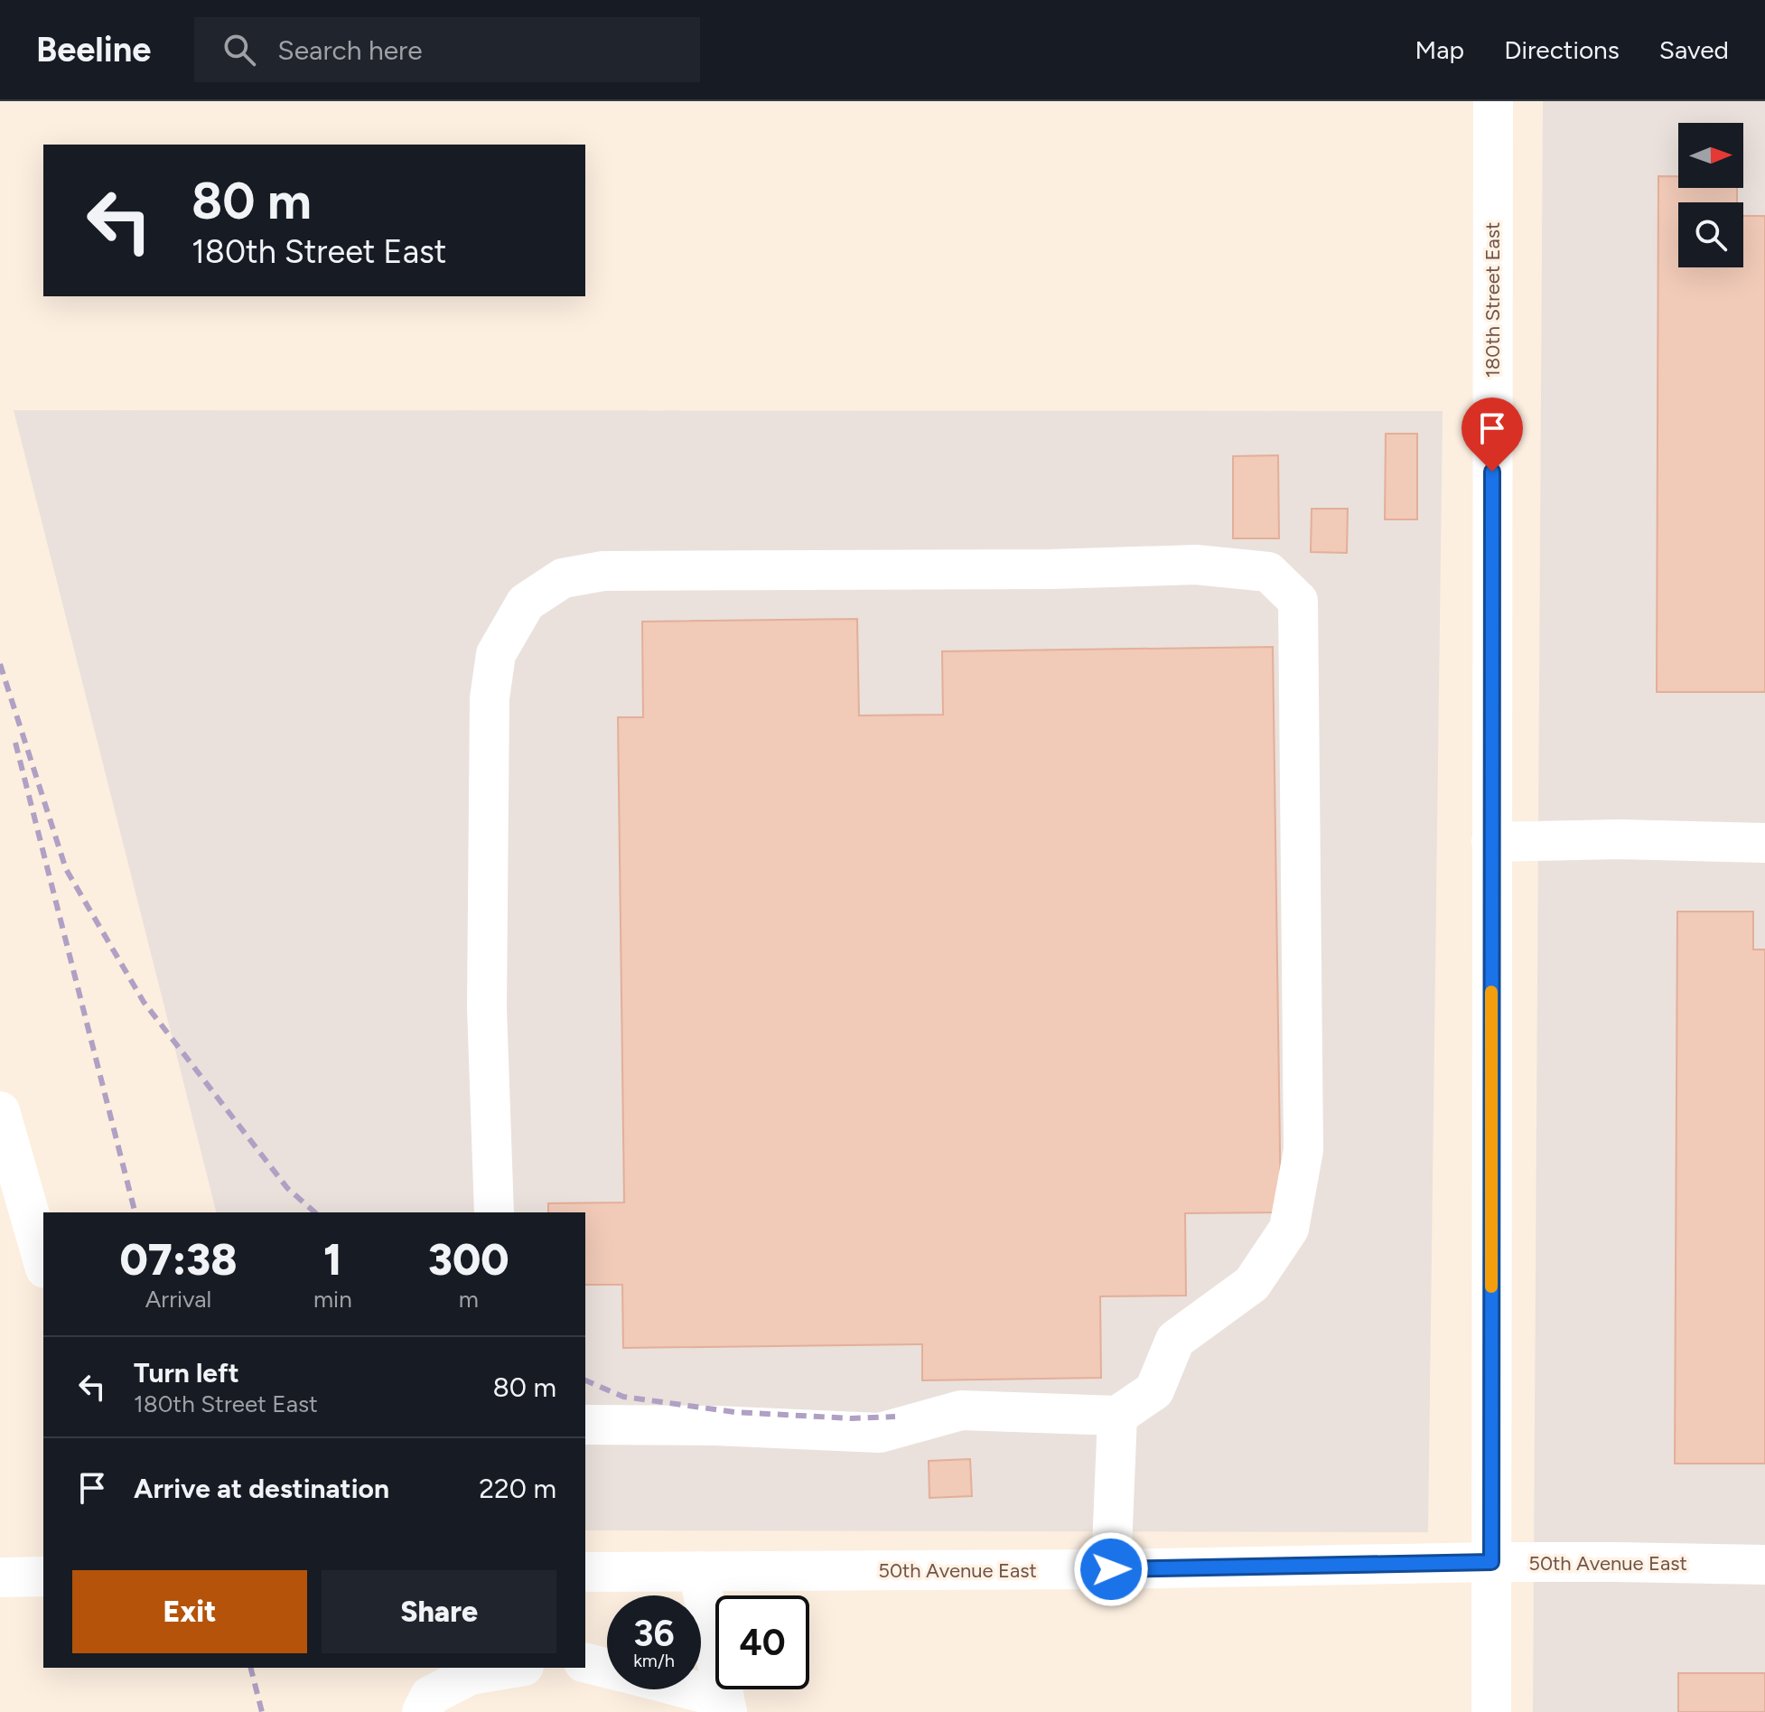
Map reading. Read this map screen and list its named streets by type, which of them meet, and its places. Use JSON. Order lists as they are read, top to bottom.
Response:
{
  "streets": {
    "street": ["180th Street East", "50th Avenue East"]
  },
  "crossings": [
    ["180th Street East", "50th Avenue East"]
  ],
  "north": "right",
  "page": {
    "header": "Beeline",
    "search": "Search here",
    "nav": ["Map", "Directions", "Saved"],
    "turn": ["80 m", "180th Street East"],
    "eta": [
      "07:38",
      "Arrival",
      "1",
      "min",
      "300",
      "m"
    ],
    "list": [
      {
        "name": "Turn left",
        "note": "180th Street East",
        "value": "80 m"
      },
      {
        "name": "Arrive at destination",
        "value": "220 m"
      }
    ],
    "buttons": ["Exit", "Share"],
    "speed": "36 km/h",
    "limit": "40"
  }
}
